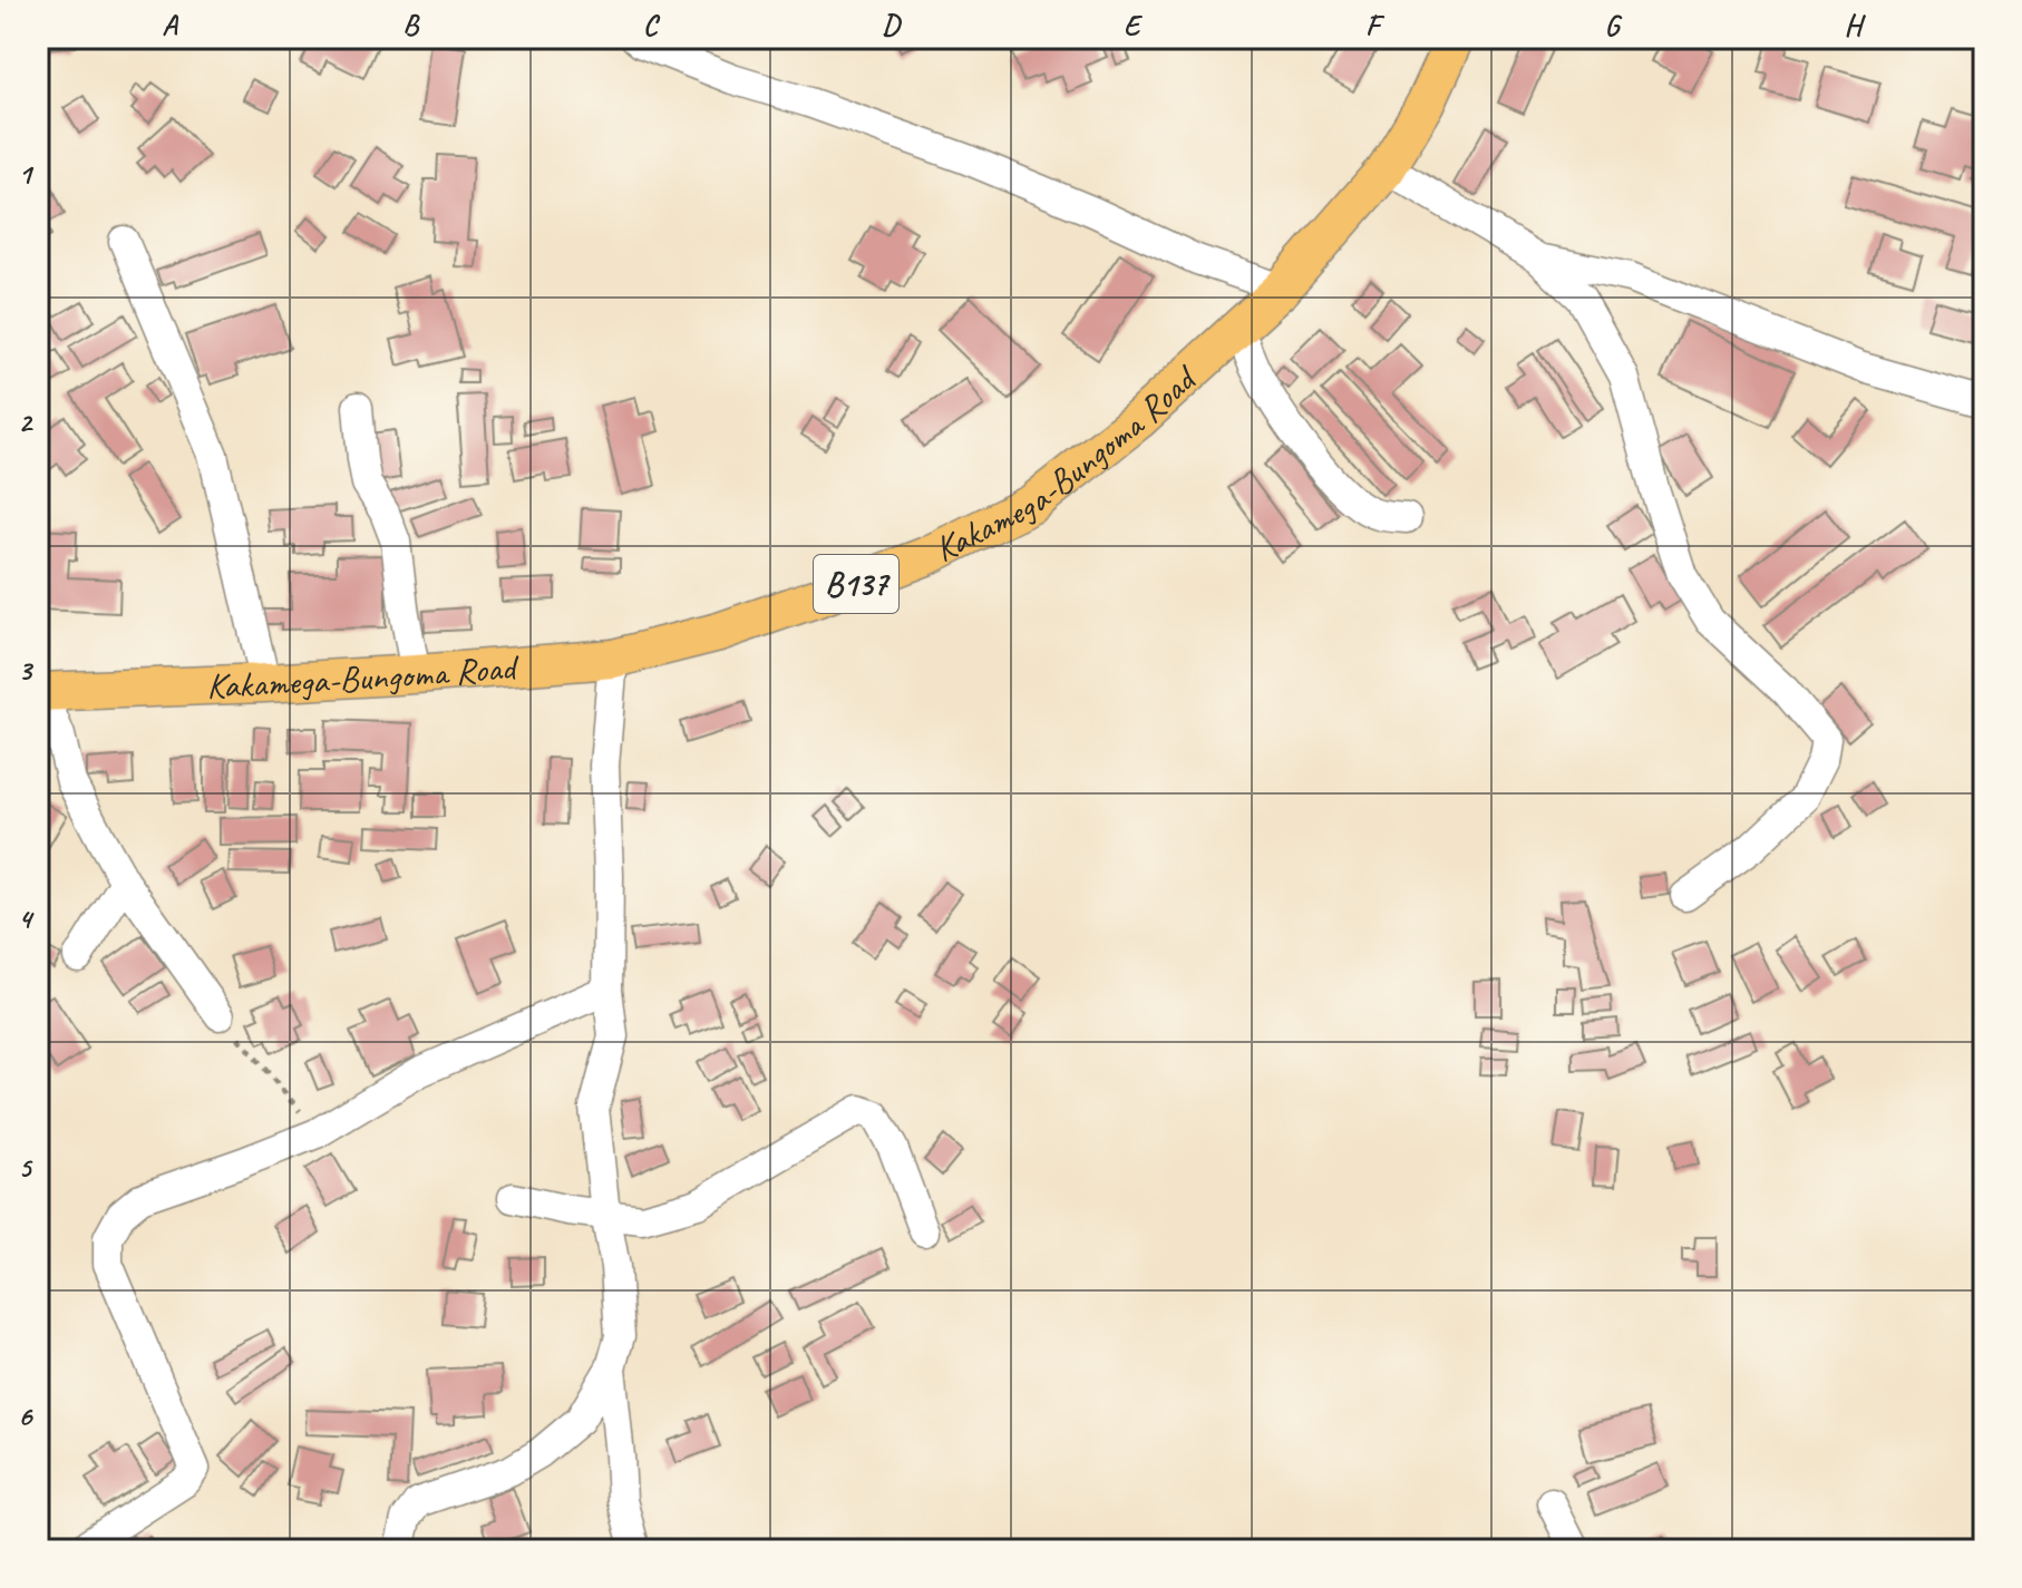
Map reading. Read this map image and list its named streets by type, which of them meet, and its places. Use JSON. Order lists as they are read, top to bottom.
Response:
{
  "streets": {
    "main road": ["Kakamega-Bungoma Road", "B137"]
  },
  "grid": {
    "columns": [
      "A",
      "B",
      "C",
      "D",
      "E",
      "F",
      "G",
      "H"
    ],
    "rows": [
      "1",
      "2",
      "3",
      "4",
      "5",
      "6"
    ]
  }
}
